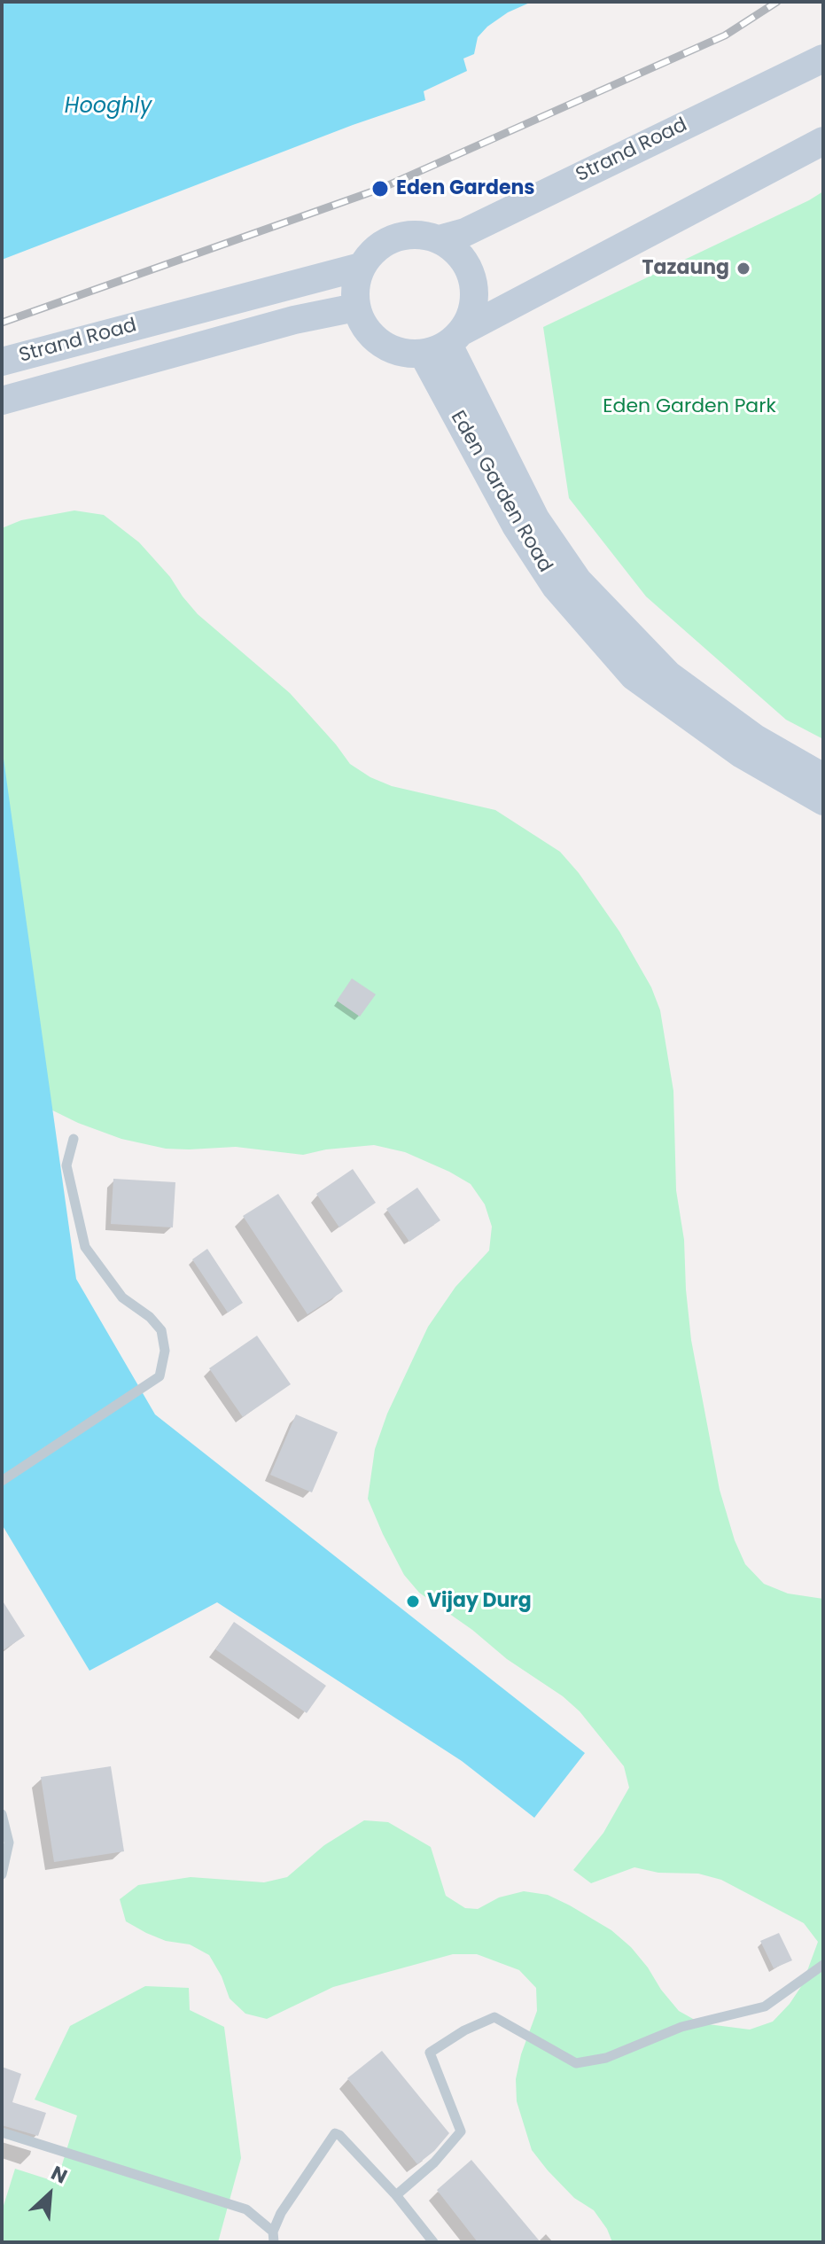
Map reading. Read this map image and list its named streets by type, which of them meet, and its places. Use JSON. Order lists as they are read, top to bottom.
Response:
{
  "streets": {
    "main road": ["Strand Road", "Eden Garden Road"]
  },
  "crossings": [
    ["Strand Road", "Eden Garden Road"]
  ],
  "water": ["Hooghly"],
  "parks": ["Eden Garden Park"],
  "places": ["Eden Gardens", "Tazaung", "Vijay Durg"],
  "north": "top right"
}
